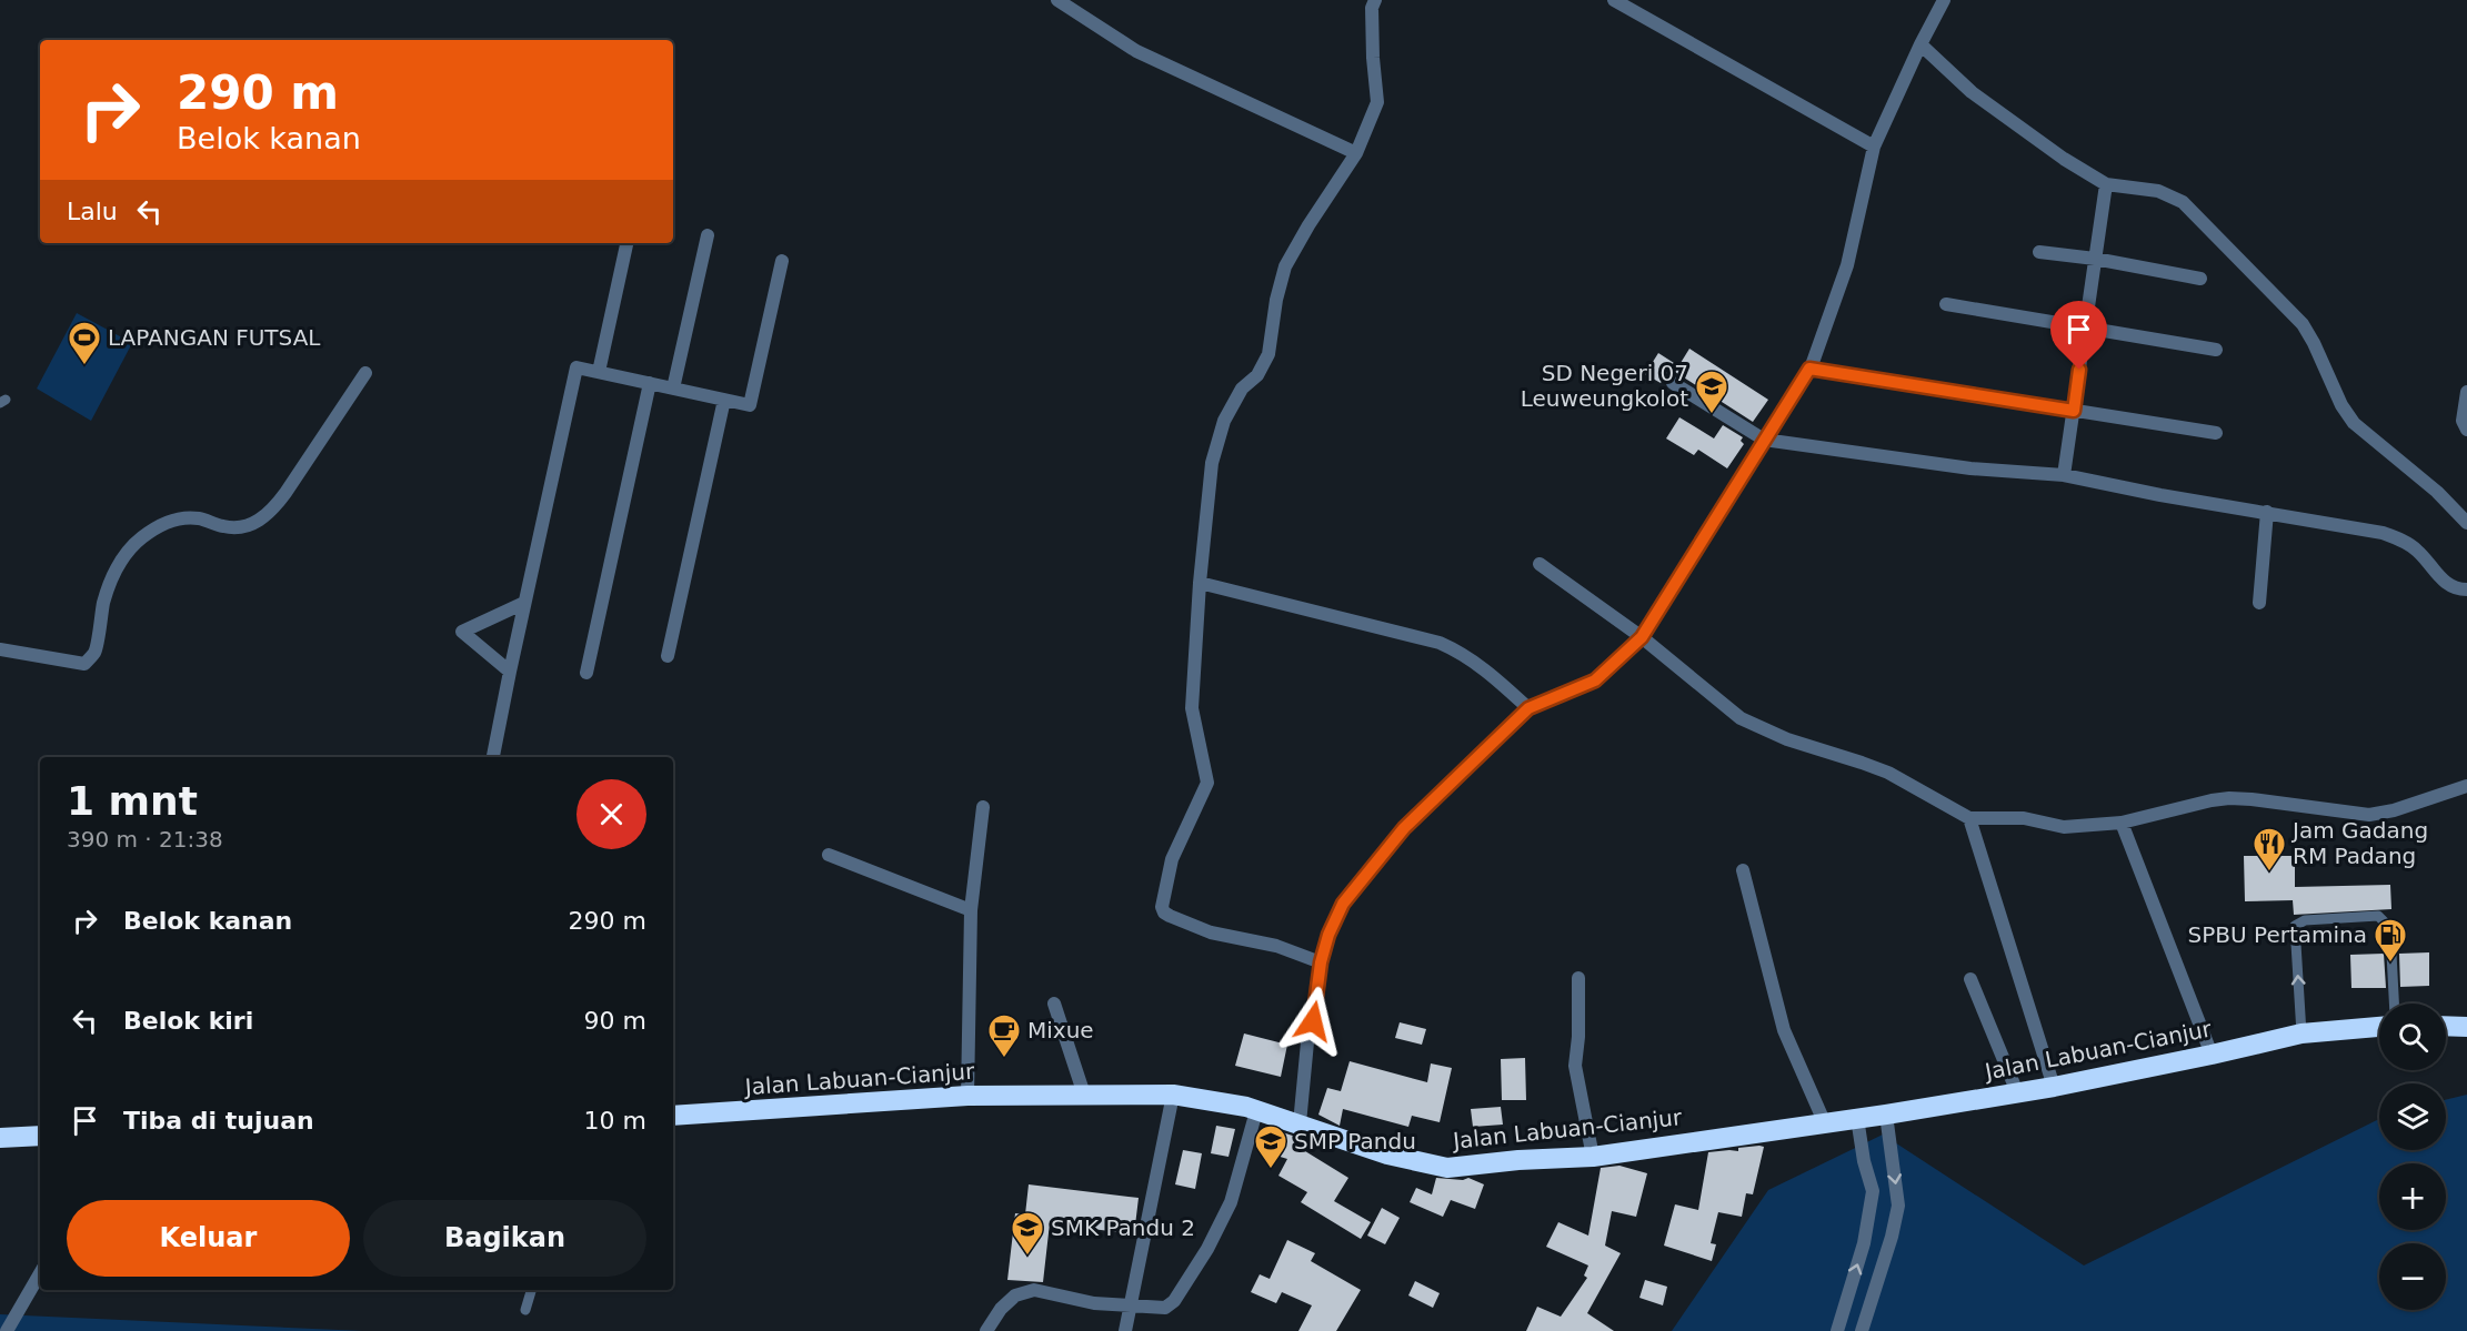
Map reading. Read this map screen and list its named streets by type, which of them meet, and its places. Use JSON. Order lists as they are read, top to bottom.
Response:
{
  "streets": {
    "highway": ["Jalan Labuan-Cianjur"]
  },
  "places": {
    "sports": ["LAPANGAN FUTSAL"],
    "school or university": ["SD Negeri 07 Leuweungkolot", "SMP Pandu", "SMK Pandu 2"],
    "restaurant": ["Jam Gadang RM Padang"],
    "fuel station": ["SPBU Pertamina"],
    "cafe": ["Mixue"]
  },
  "page": {
    "turn": ["290 m", "Belok kanan"],
    "then": "Lalu",
    "heading": ["1 mnt", "390 m · 21:38"],
    "list": [
      {
        "name": "Belok kanan",
        "value": "290 m"
      },
      {
        "name": "Belok kiri",
        "value": "90 m"
      },
      {
        "name": "Tiba di tujuan",
        "value": "10 m"
      }
    ],
    "map_buttons": ["+", "−"],
    "buttons": ["Keluar", "Bagikan"]
  }
}
